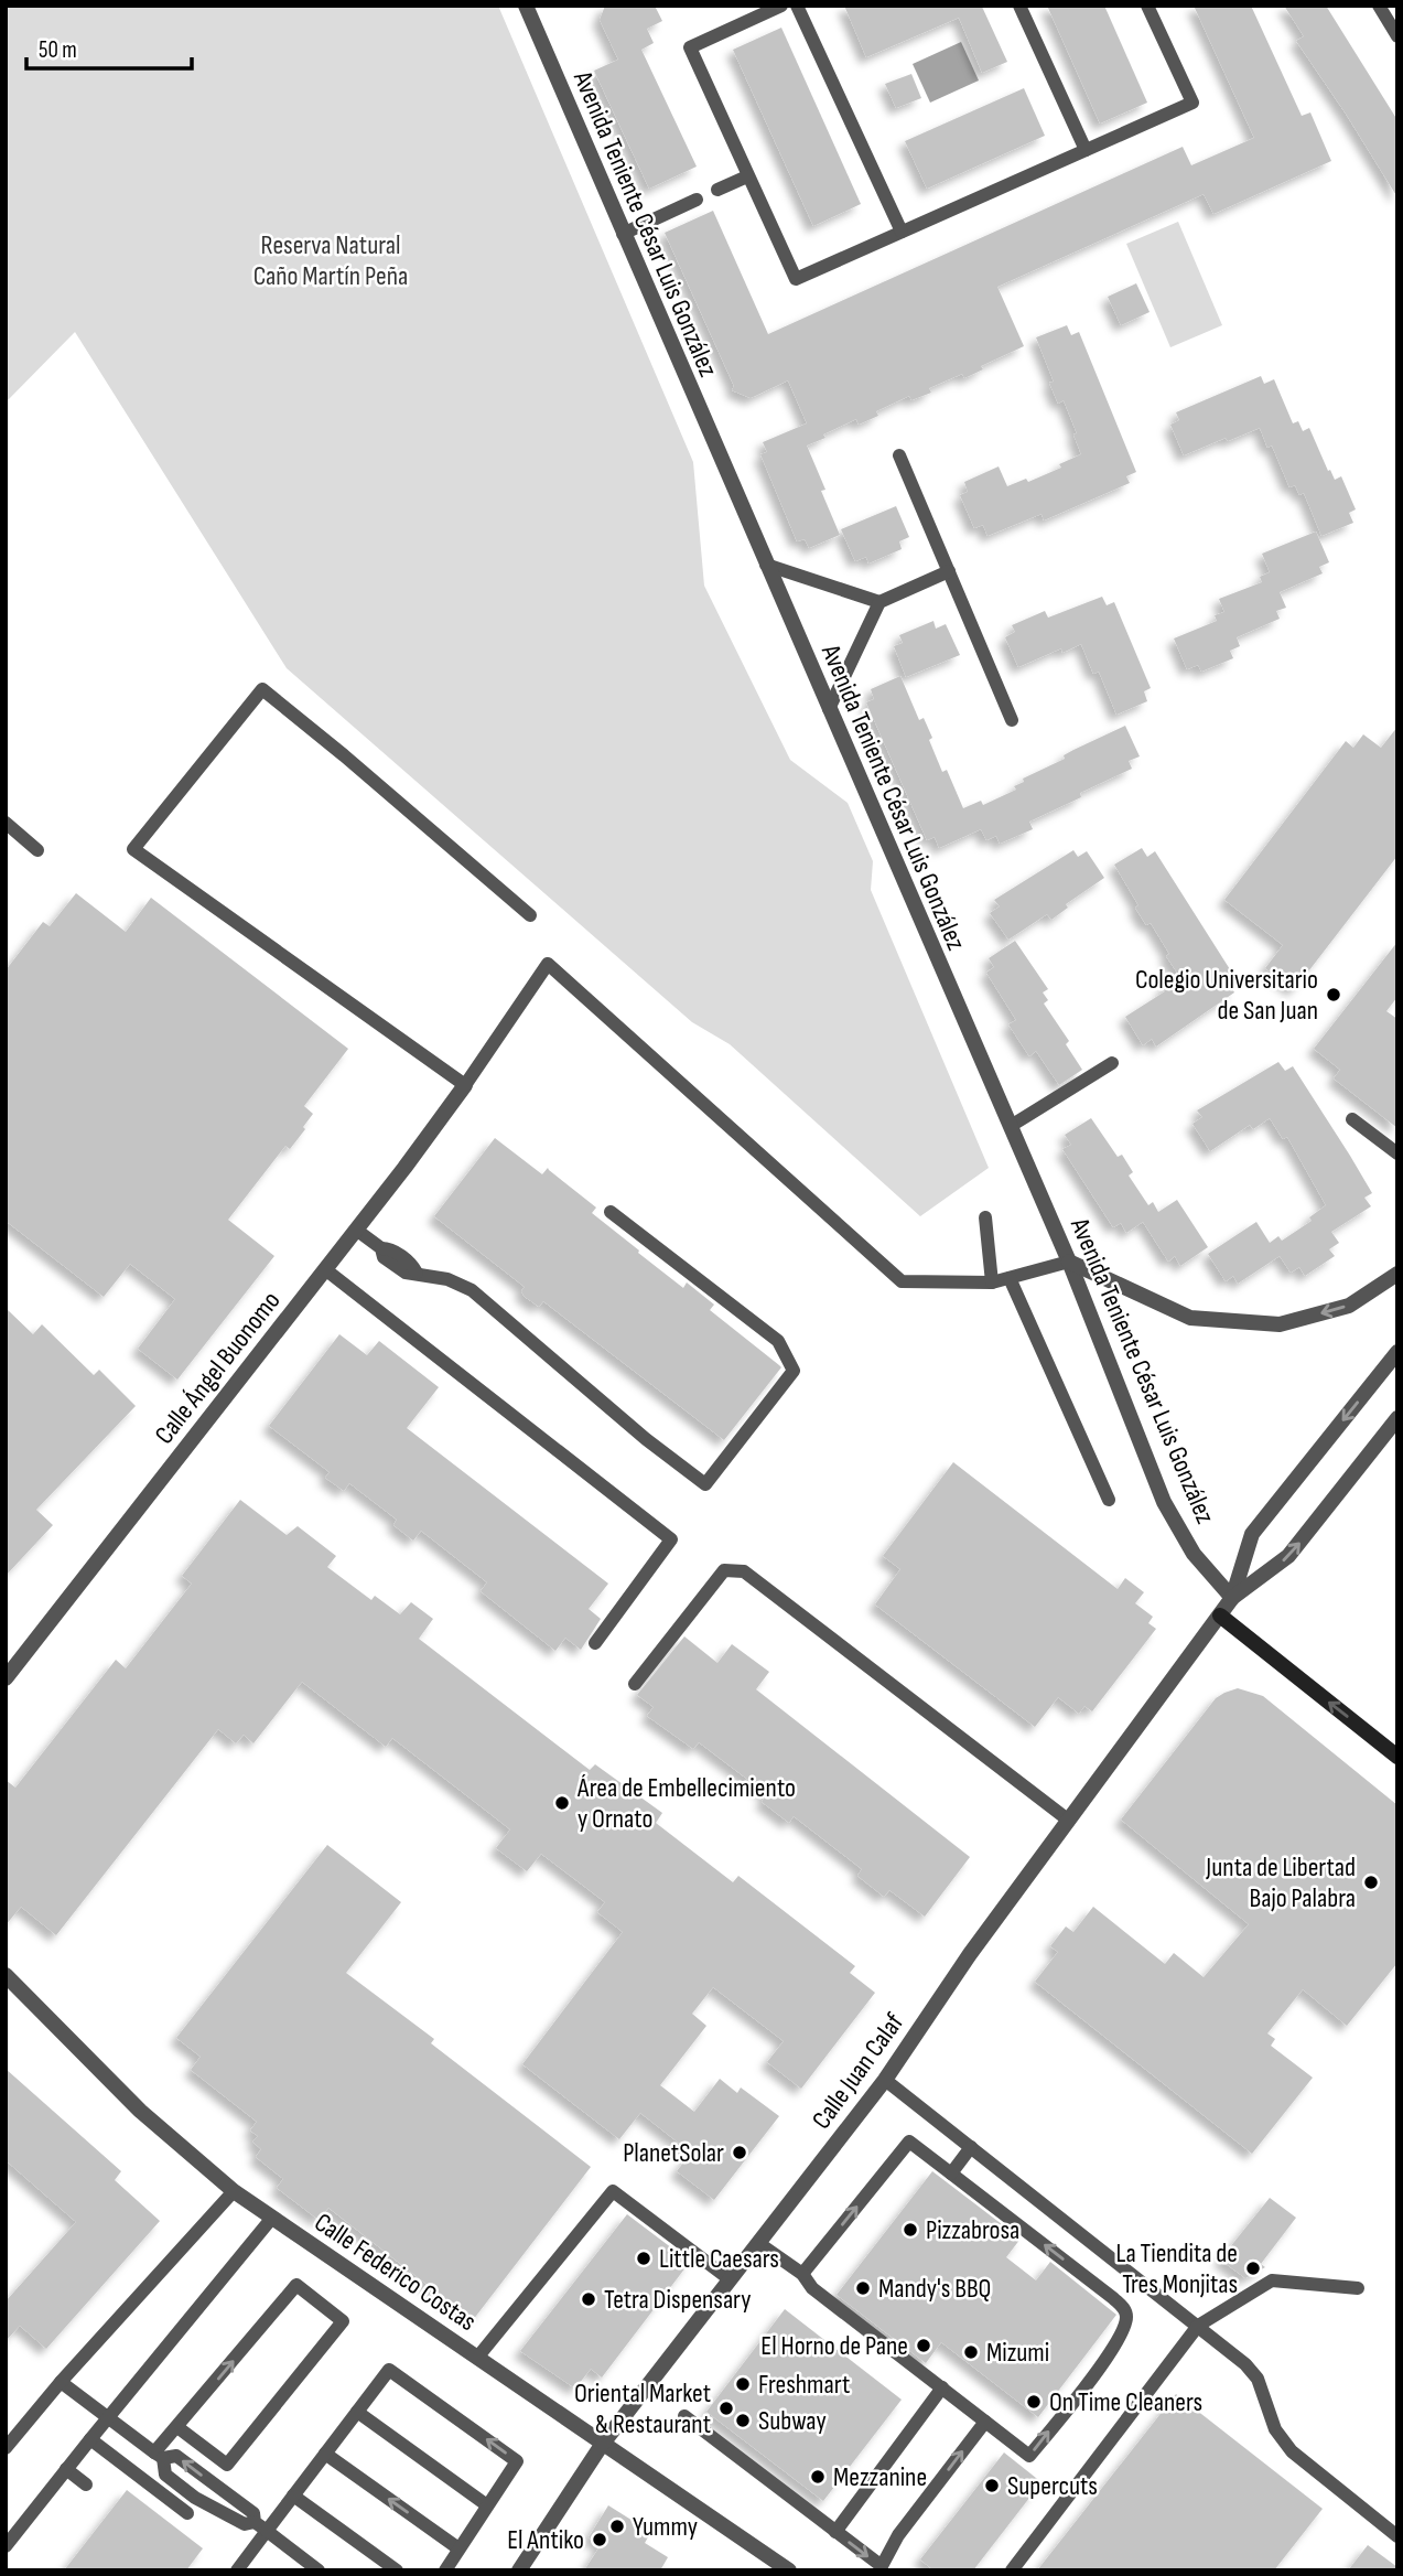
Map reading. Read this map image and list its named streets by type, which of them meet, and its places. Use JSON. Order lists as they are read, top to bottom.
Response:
{
  "streets": {
    "street": [
      "Avenida Teniente César Luis González",
      "Calle Ángel Buonomo",
      "Calle Juan Calaf",
      "Calle Federico Costas"
    ]
  },
  "crossings": [
    ["Avenida Teniente César Luis González", "Calle Juan Calaf"],
    ["Calle Juan Calaf", "Calle Federico Costas"]
  ],
  "parks": ["Reserva Natural Caño Martín Peña"],
  "places": [
    "Colegio Universitario de San Juan",
    "Área de Embellecimiento y Ornato",
    "Junta de Libertad Bajo Palabra",
    "PlanetSolar",
    "Pizzabrosa",
    "Little Caesars",
    "La Tiendita de Tres Monjitas",
    "Mandy's BBQ",
    "Tetra Dispensary",
    "El Horno de Pane",
    "Mizumi",
    "Freshmart",
    "On Time Cleaners",
    "Oriental Market & Restaurant",
    "Subway",
    "Mezzanine",
    "Supercuts",
    "Yummy",
    "El Antiko"
  ],
  "scale_bar": "50 m"
}
